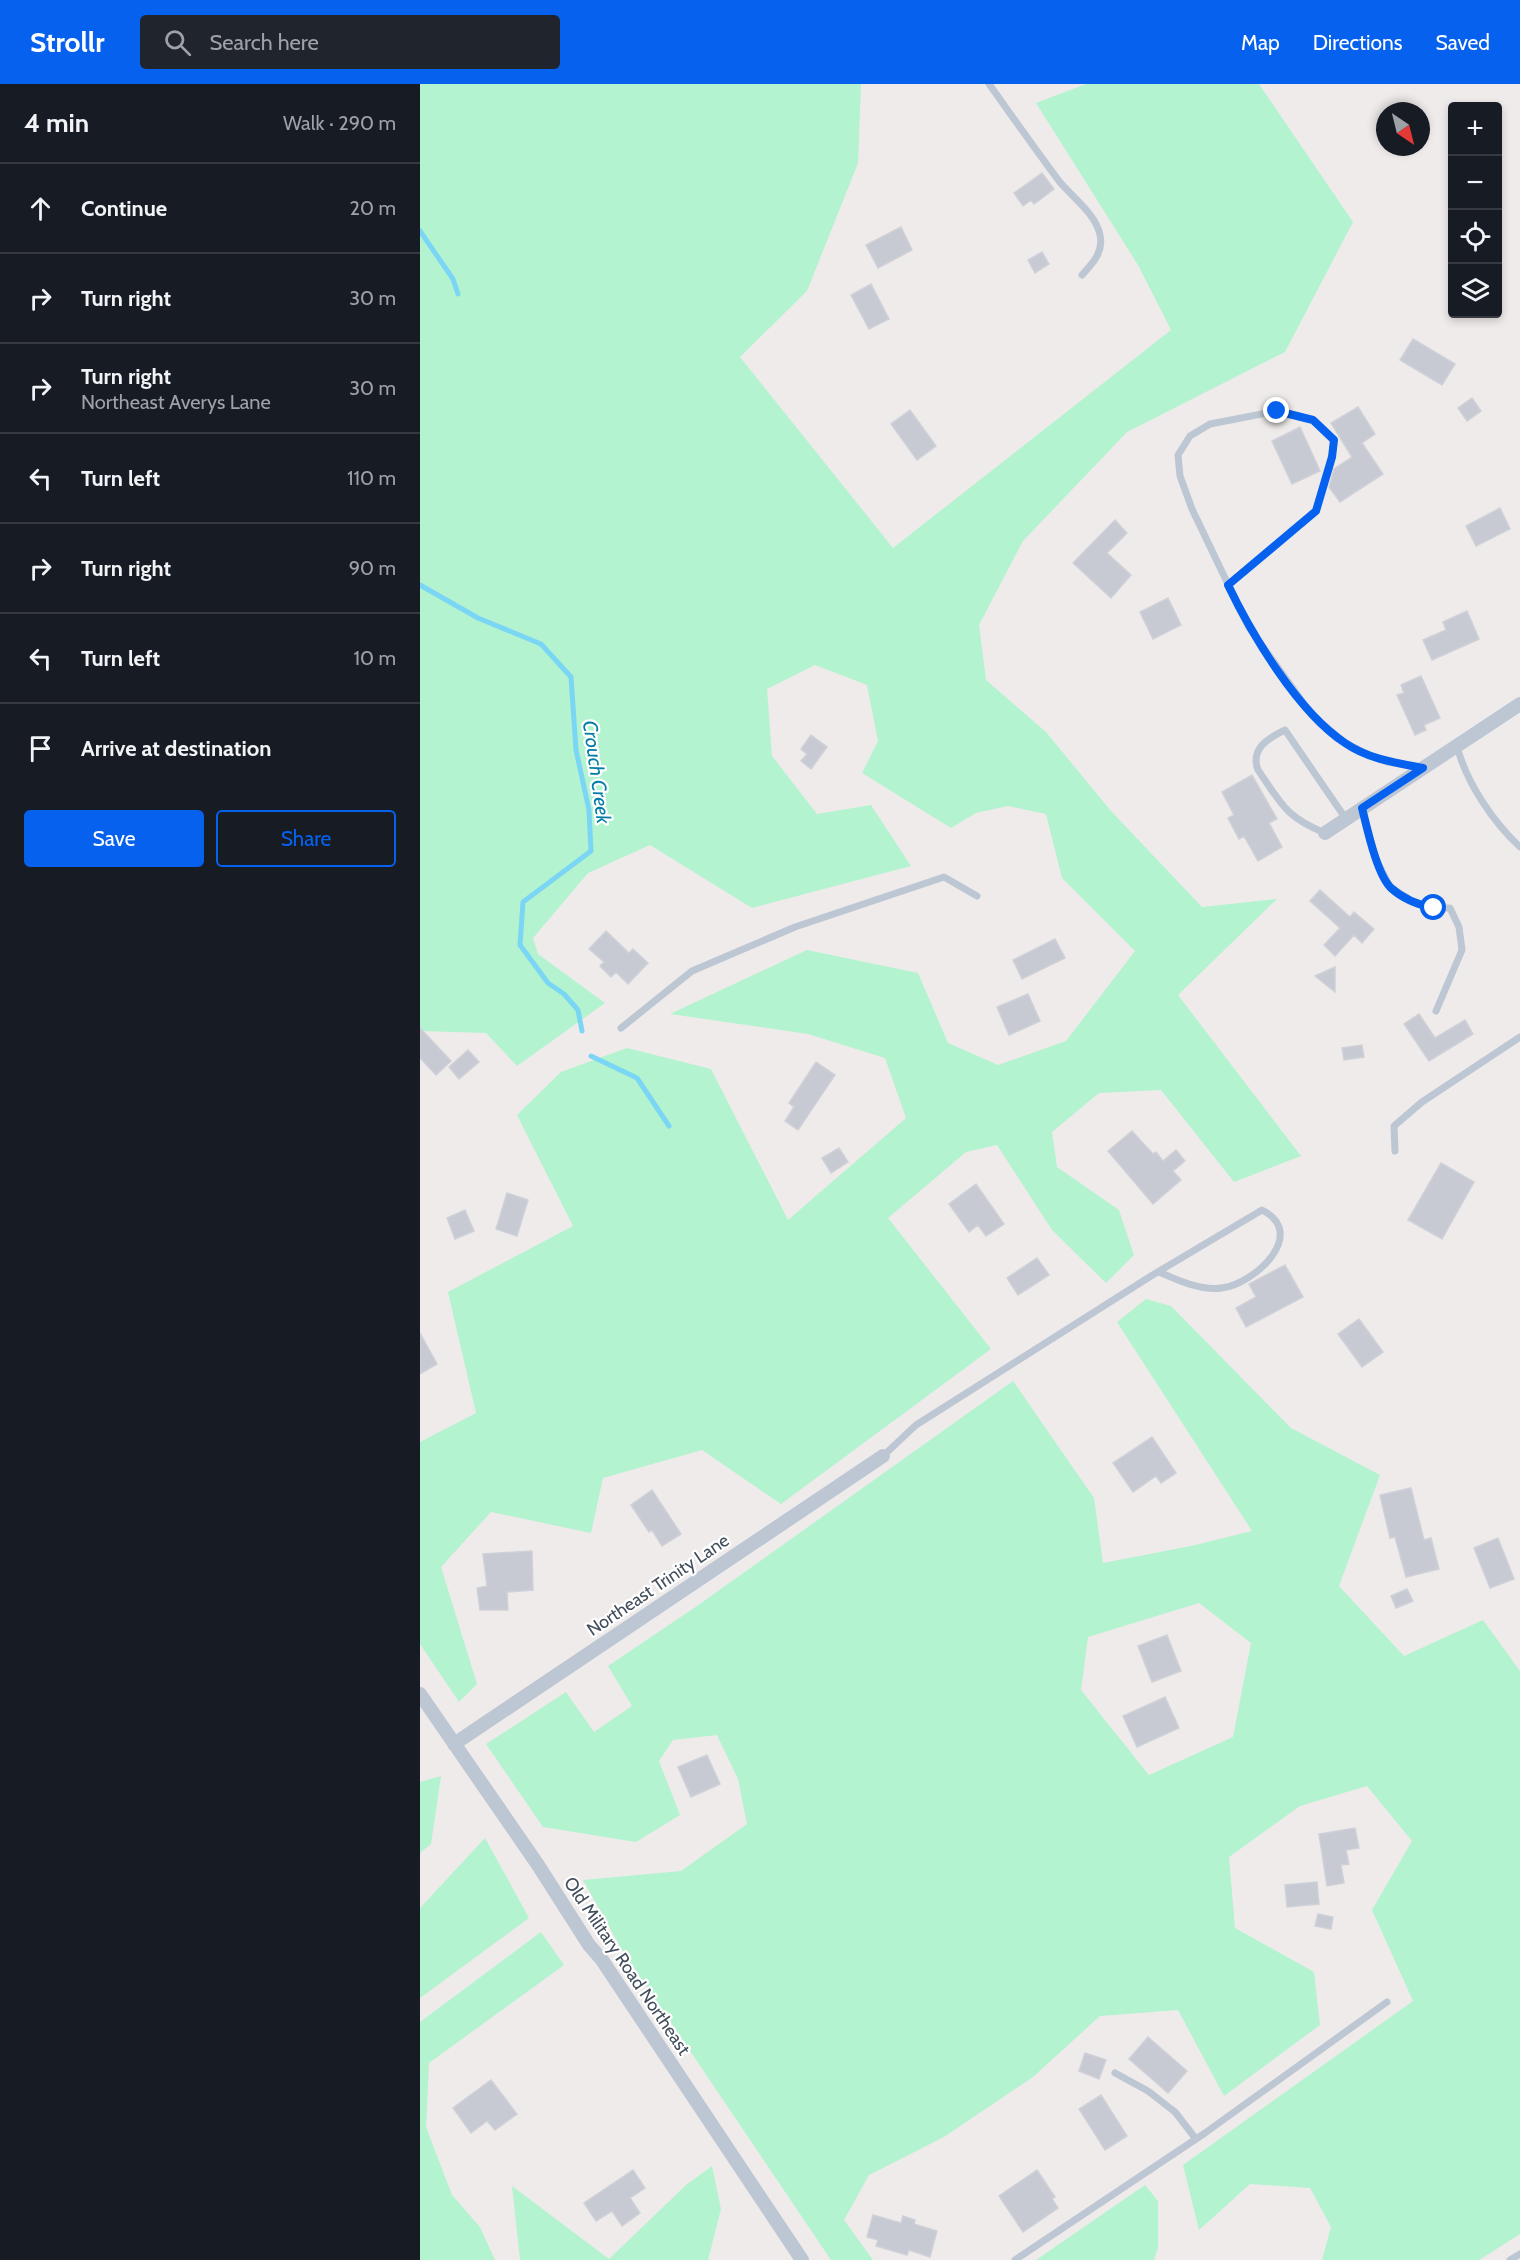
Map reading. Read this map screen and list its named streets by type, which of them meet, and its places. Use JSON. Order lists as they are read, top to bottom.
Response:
{
  "streets": {
    "street": ["Northeast Trinity Lane", "Old Military Road Northeast"]
  },
  "crossings": [
    ["Northeast Trinity Lane", "Old Military Road Northeast"]
  ],
  "water": ["Crouch Creek"],
  "north": "bottom right",
  "page": {
    "header": "Strollr",
    "search": "Search here",
    "nav": ["Map", "Directions", "Saved"],
    "heading": ["4 min", "Walk · 290 m"],
    "map_buttons": ["+", "−"],
    "list": [
      ["Continue", "20 m"],
      ["Turn right", "30 m"],
      ["Turn right", "Northeast Averys Lane", "30 m"],
      ["Turn left", "110 m"],
      ["Turn right", "90 m"],
      ["Turn left", "10 m"],
      "Arrive at destination"
    ],
    "buttons": ["Save", "Share"]
  }
}
